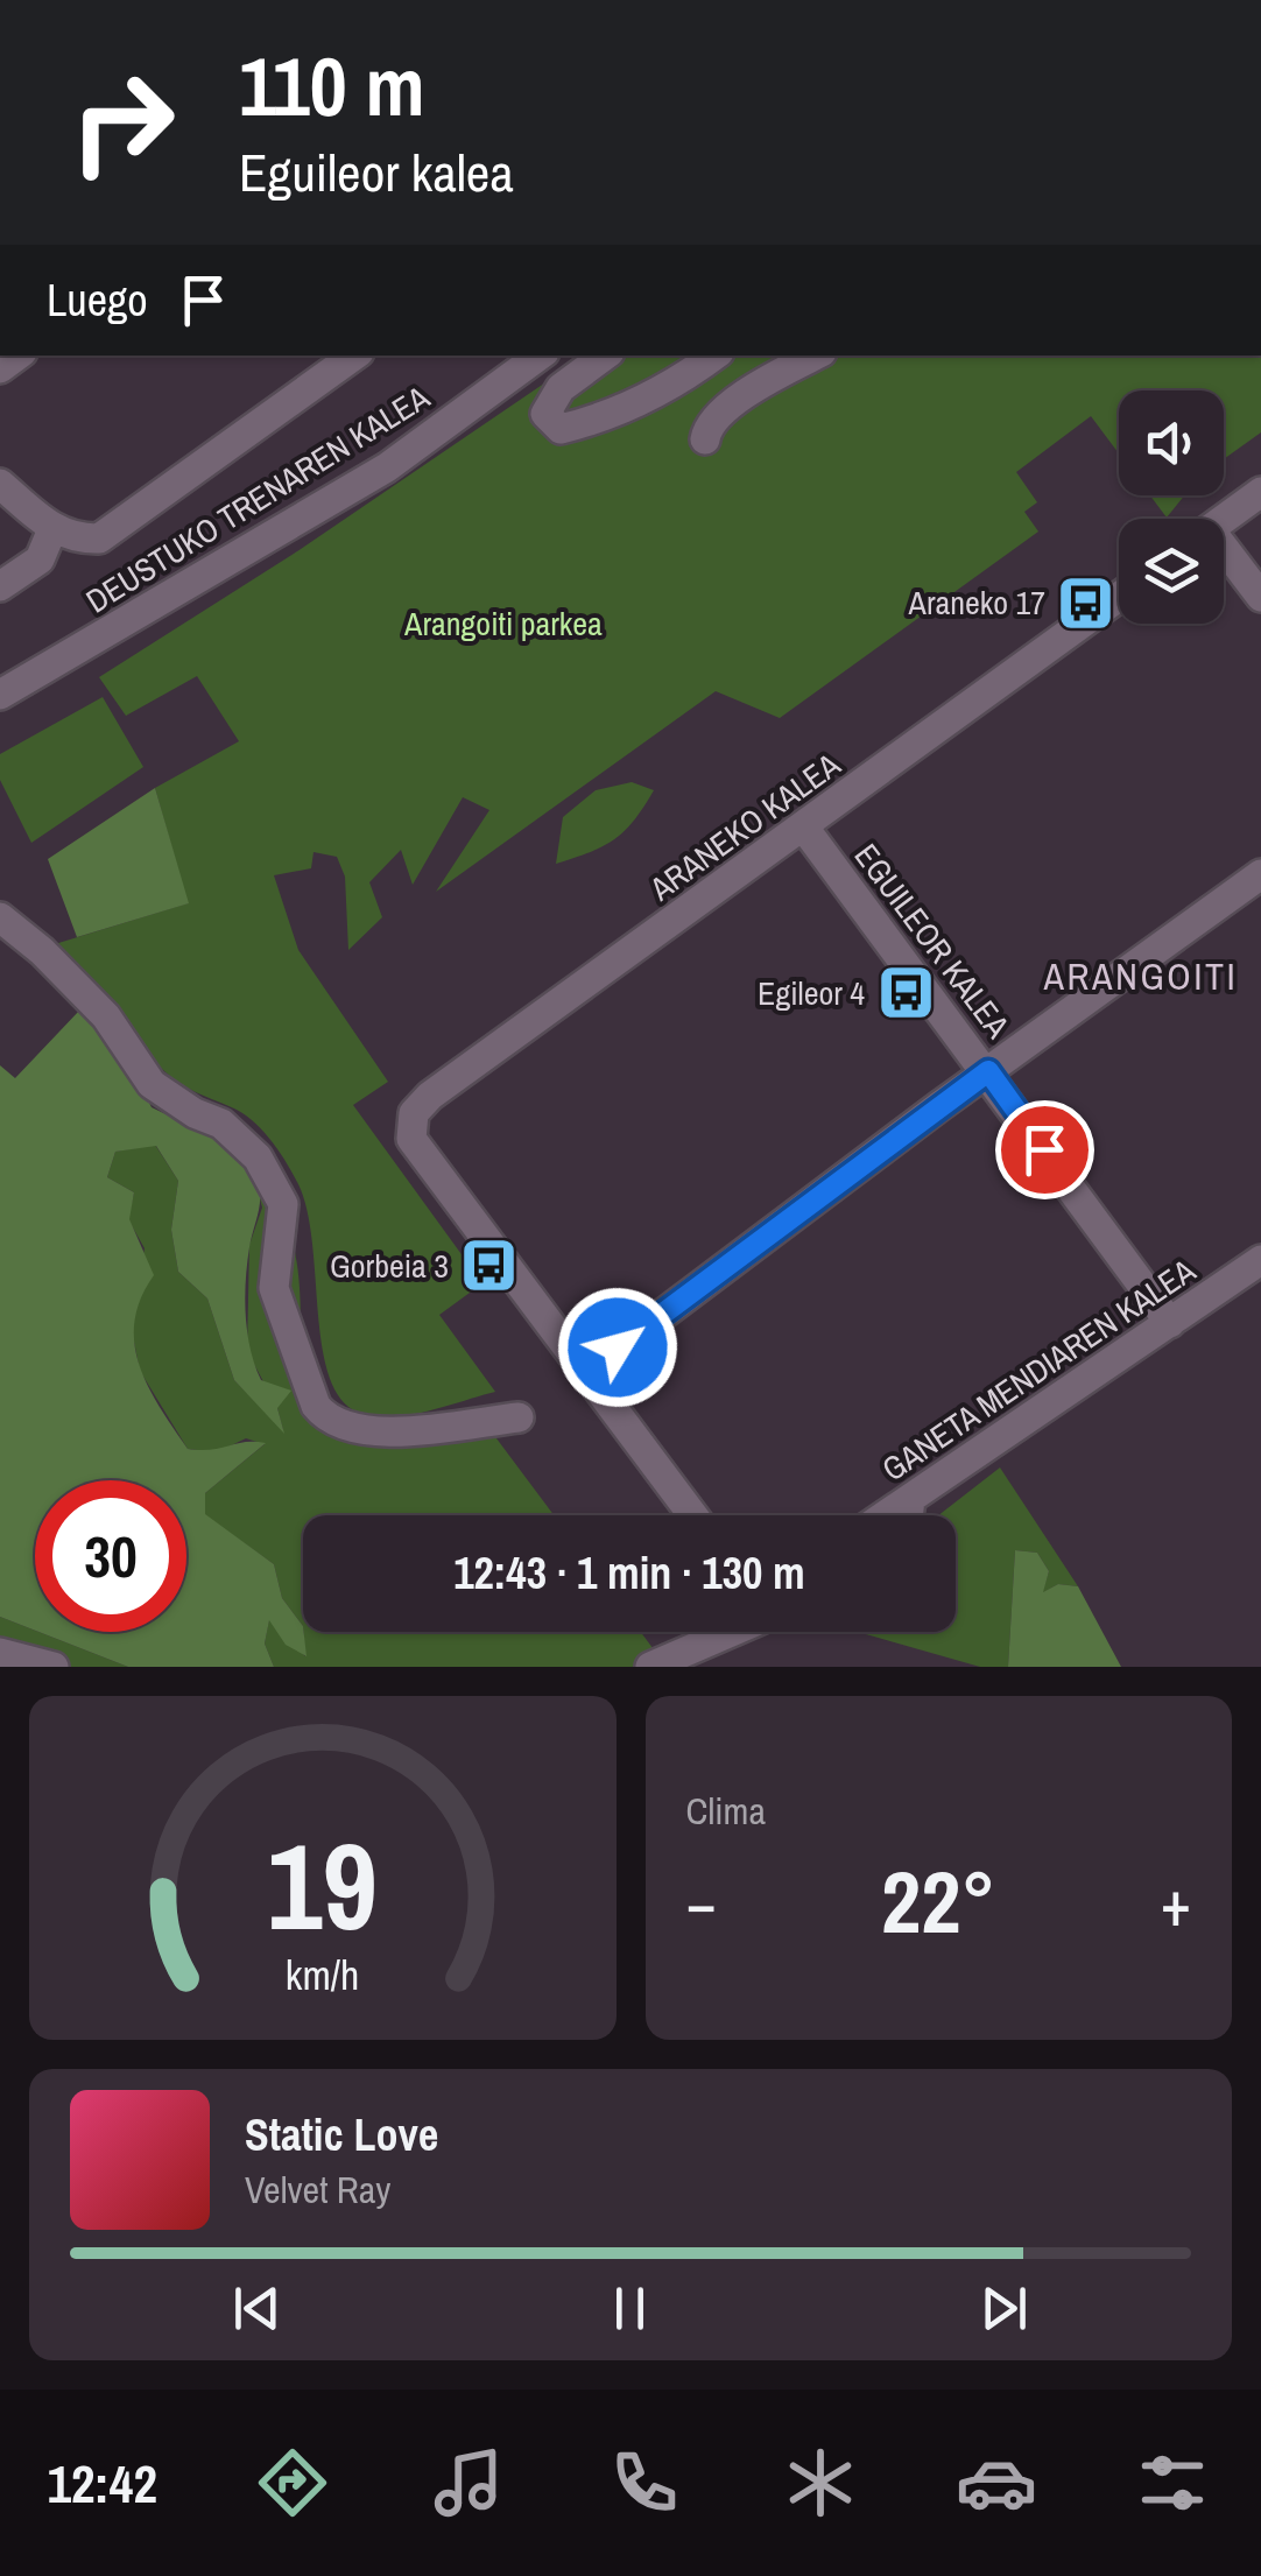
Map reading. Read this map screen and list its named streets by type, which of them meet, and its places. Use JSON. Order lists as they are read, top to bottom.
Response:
{
  "streets": {
    "street": [
      "DEUSTUKO TRENAREN KALEA",
      "ARANEKO KALEA",
      "EGUILEOR KALEA",
      "GANETA MENDIAREN KALEA"
    ]
  },
  "crossings": [
    ["ARANEKO KALEA", "EGUILEOR KALEA"],
    ["EGUILEOR KALEA", "GANETA MENDIAREN KALEA"]
  ],
  "districts": ["ARANGOITI"],
  "parks": ["Arangoiti parkea"],
  "places": {
    "bus stop": ["Araneko 17", "Egileor 4", "Gorbeia 3"]
  },
  "page": {
    "turn": ["110 m", "Eguileor kalea"],
    "then": "Luego",
    "limit": "30",
    "trip": "12:43 · 1 min · 130 m",
    "tile": "Clima",
    "heat": ["−", "22°", "+"],
    "song": ["Static Love", "Velvet Ray"],
    "tabs": "12:42",
    "gauge": ["19", "km/h"]
  }
}
